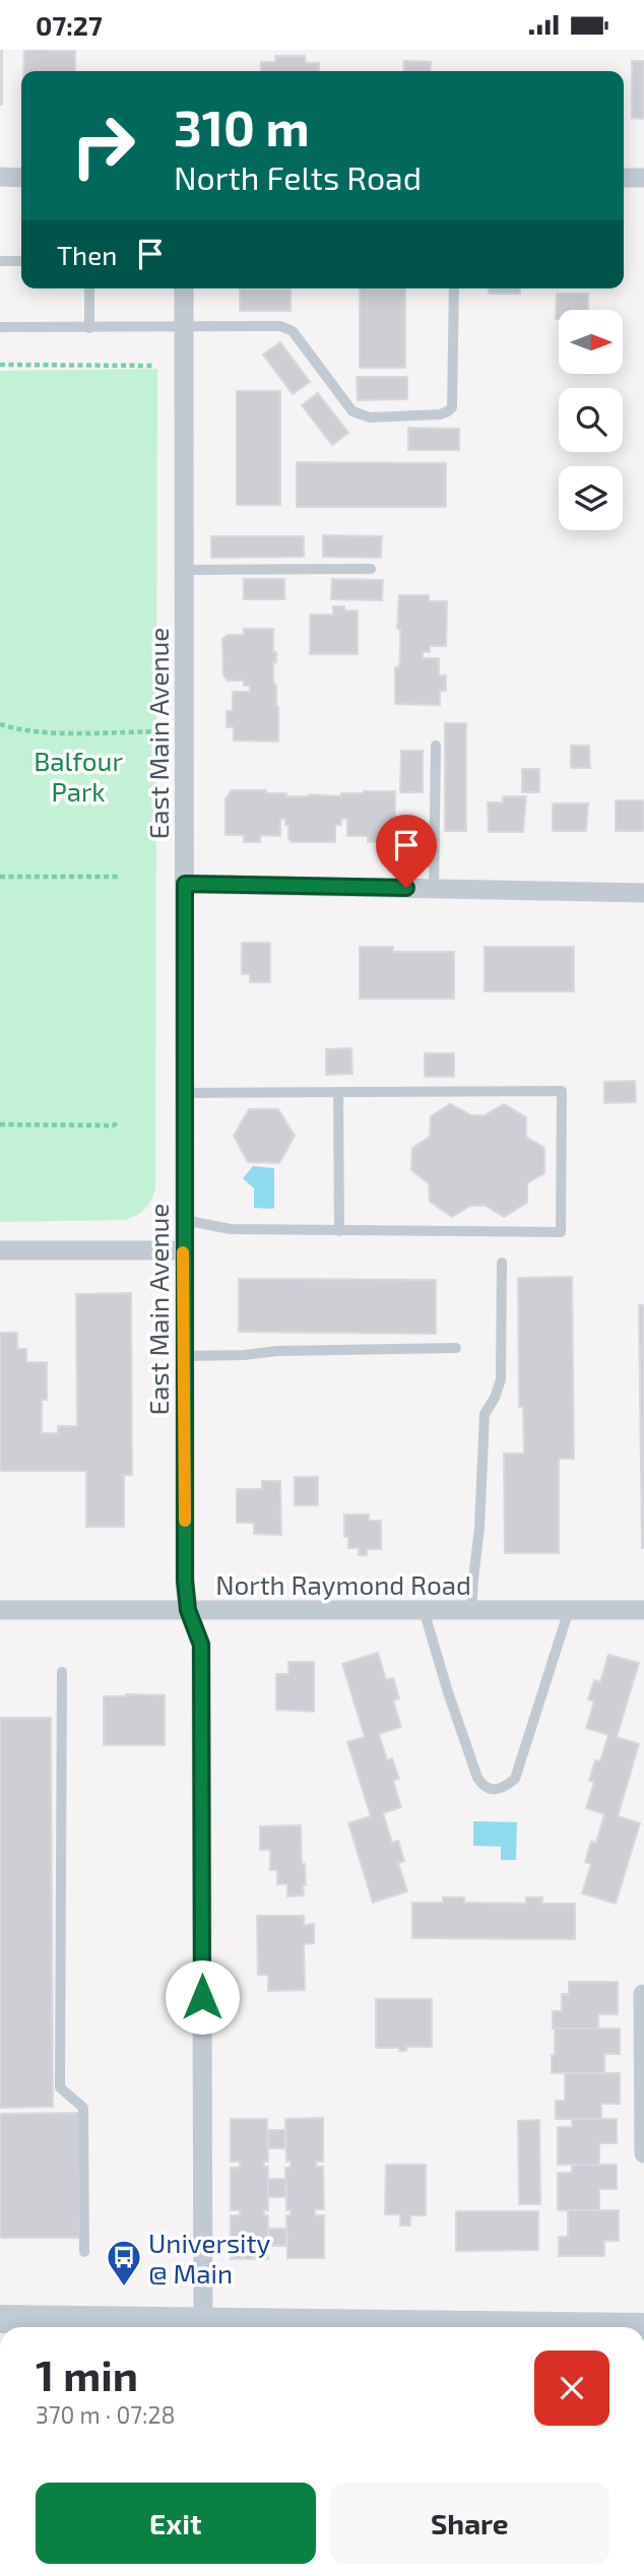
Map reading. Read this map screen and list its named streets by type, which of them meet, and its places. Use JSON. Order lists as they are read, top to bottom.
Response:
{
  "streets": {
    "street": ["East Main Avenue", "North Raymond Road"]
  },
  "crossings": [
    ["East Main Avenue", "North Raymond Road"]
  ],
  "parks": ["Balfour Park"],
  "places": {
    "bus stop": ["University @ Main"]
  },
  "north": "right",
  "page": {
    "status": "07:27",
    "turn": ["310 m", "North Felts Road"],
    "then": "Then",
    "heading": ["1 min", "370 m · 07:28"],
    "buttons": ["Exit", "Share"]
  }
}
